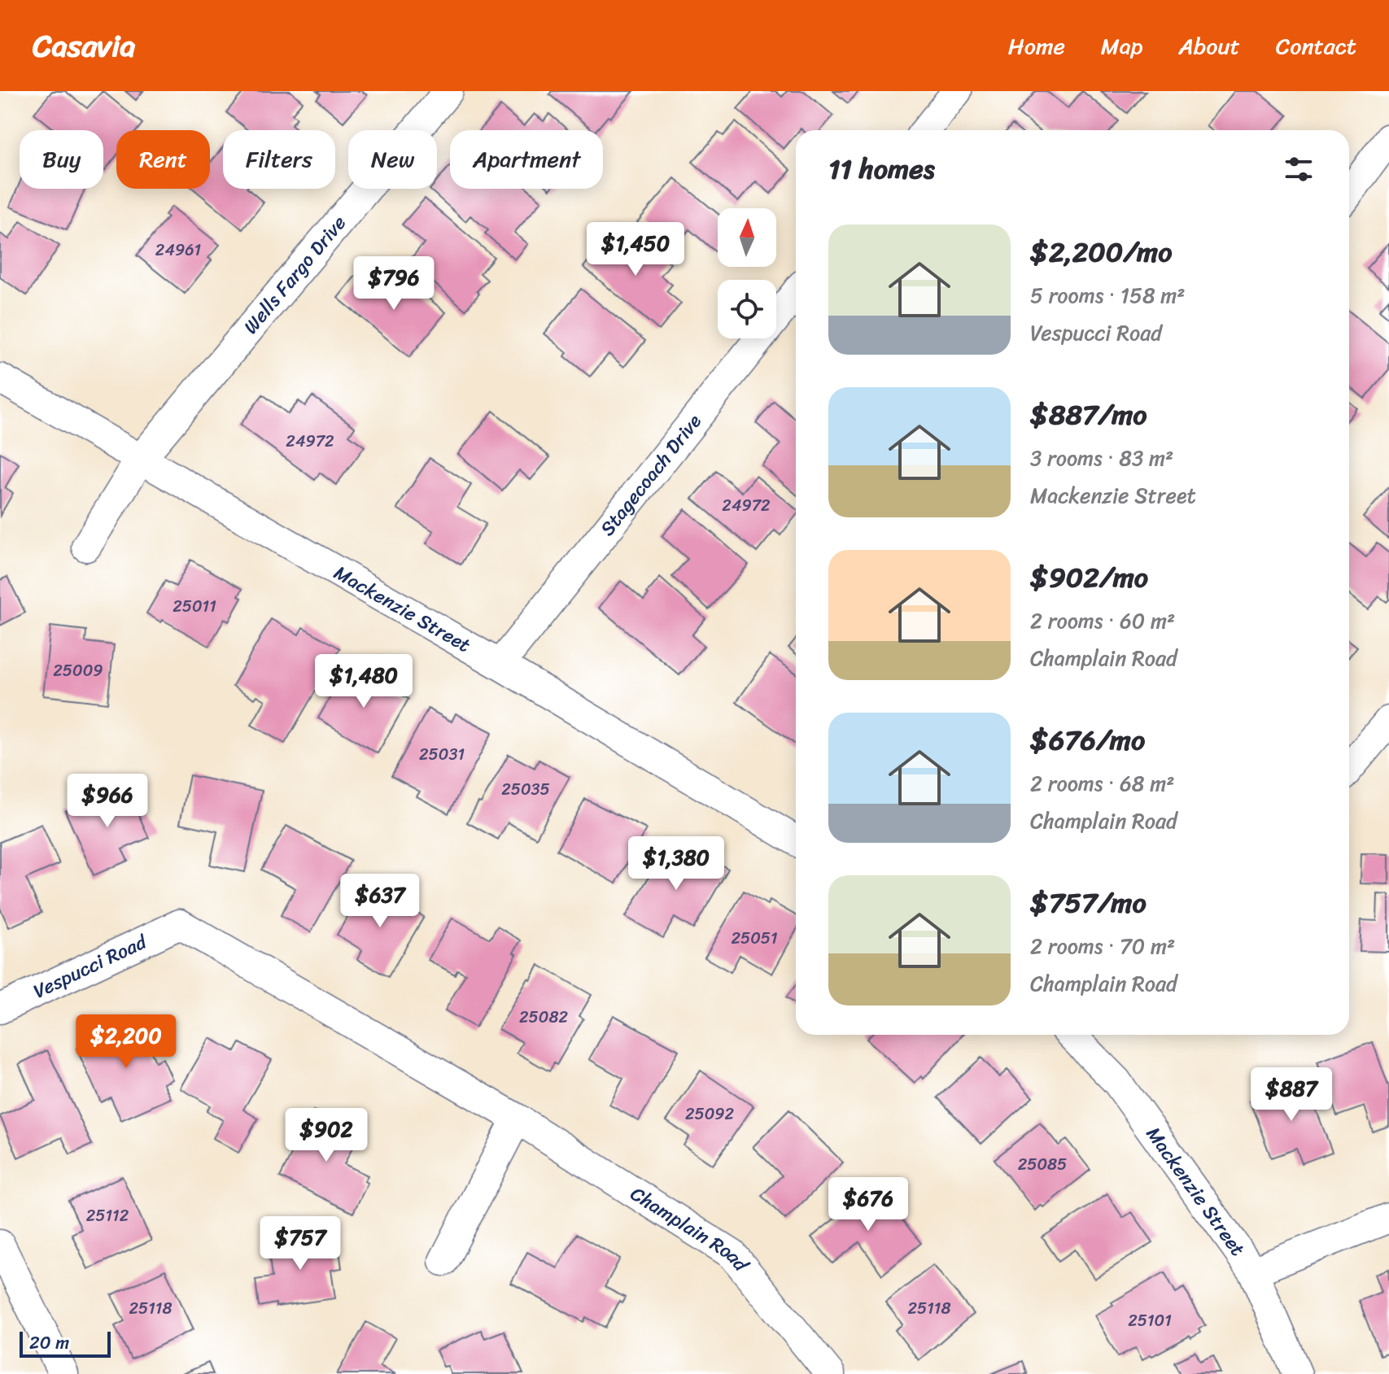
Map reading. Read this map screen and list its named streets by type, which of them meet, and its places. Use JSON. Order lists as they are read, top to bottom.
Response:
{
  "streets": {
    "street": [
      "Wells Fargo Drive",
      "Stagecoach Drive",
      "Mackenzie Street",
      "Vespucci Road",
      "Champlain Road"
    ]
  },
  "crossings": [
    ["Wells Fargo Drive", "Mackenzie Street"],
    ["Stagecoach Drive", "Mackenzie Street"],
    ["Vespucci Road", "Champlain Road"]
  ],
  "house_numbers": [
    "24961",
    "24972",
    "24972",
    "25011",
    "25009",
    "25031",
    "25035",
    "25051",
    "25082",
    "25092",
    "25085",
    "25112",
    "25118",
    "25118",
    "25101"
  ],
  "scale_bar": "20 m",
  "north": "top",
  "page": {
    "header": "Casavia",
    "nav": [
      "Home",
      "Map",
      "About",
      "Contact"
    ],
    "chip": [
      "Buy",
      "Rent",
      "Filters",
      "New",
      "Apartment"
    ],
    "heading": "11 homes",
    "list": [
      {
        "name": "$2,200/mo",
        "note": "5 rooms · 158 m² · Vespucci Road"
      },
      {
        "name": "$887/mo",
        "note": "3 rooms · 83 m² · Mackenzie Street"
      },
      {
        "name": "$902/mo",
        "note": "2 rooms · 60 m² · Champlain Road"
      },
      {
        "name": "$676/mo",
        "note": "2 rooms · 68 m² · Champlain Road"
      },
      {
        "name": "$757/mo",
        "note": "2 rooms · 70 m² · Champlain Road"
      }
    ],
    "price": [
      "$1,450",
      "$796",
      "$1,480",
      "$966",
      "$1,380",
      "$637",
      "$2,200",
      "$887",
      "$902",
      "$676",
      "$757"
    ],
    "scale": "20 m"
  }
}
